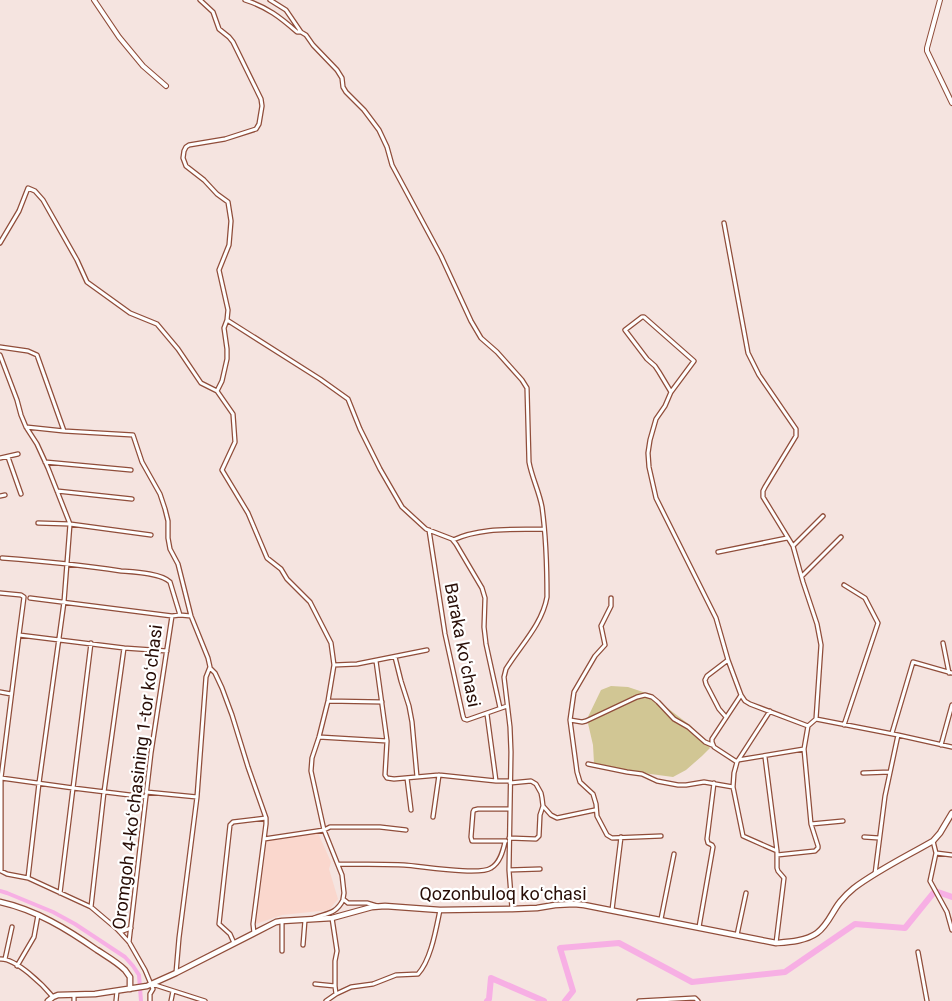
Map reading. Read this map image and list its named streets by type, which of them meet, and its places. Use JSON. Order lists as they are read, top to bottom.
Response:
{
  "streets": {
    "main road": ["Qozonbuloq koʻchasi"],
    "street": ["Baraka koʻchasi", "Oromgoh 4-koʻchasining 1-tor koʻchasi"]
  }
}
